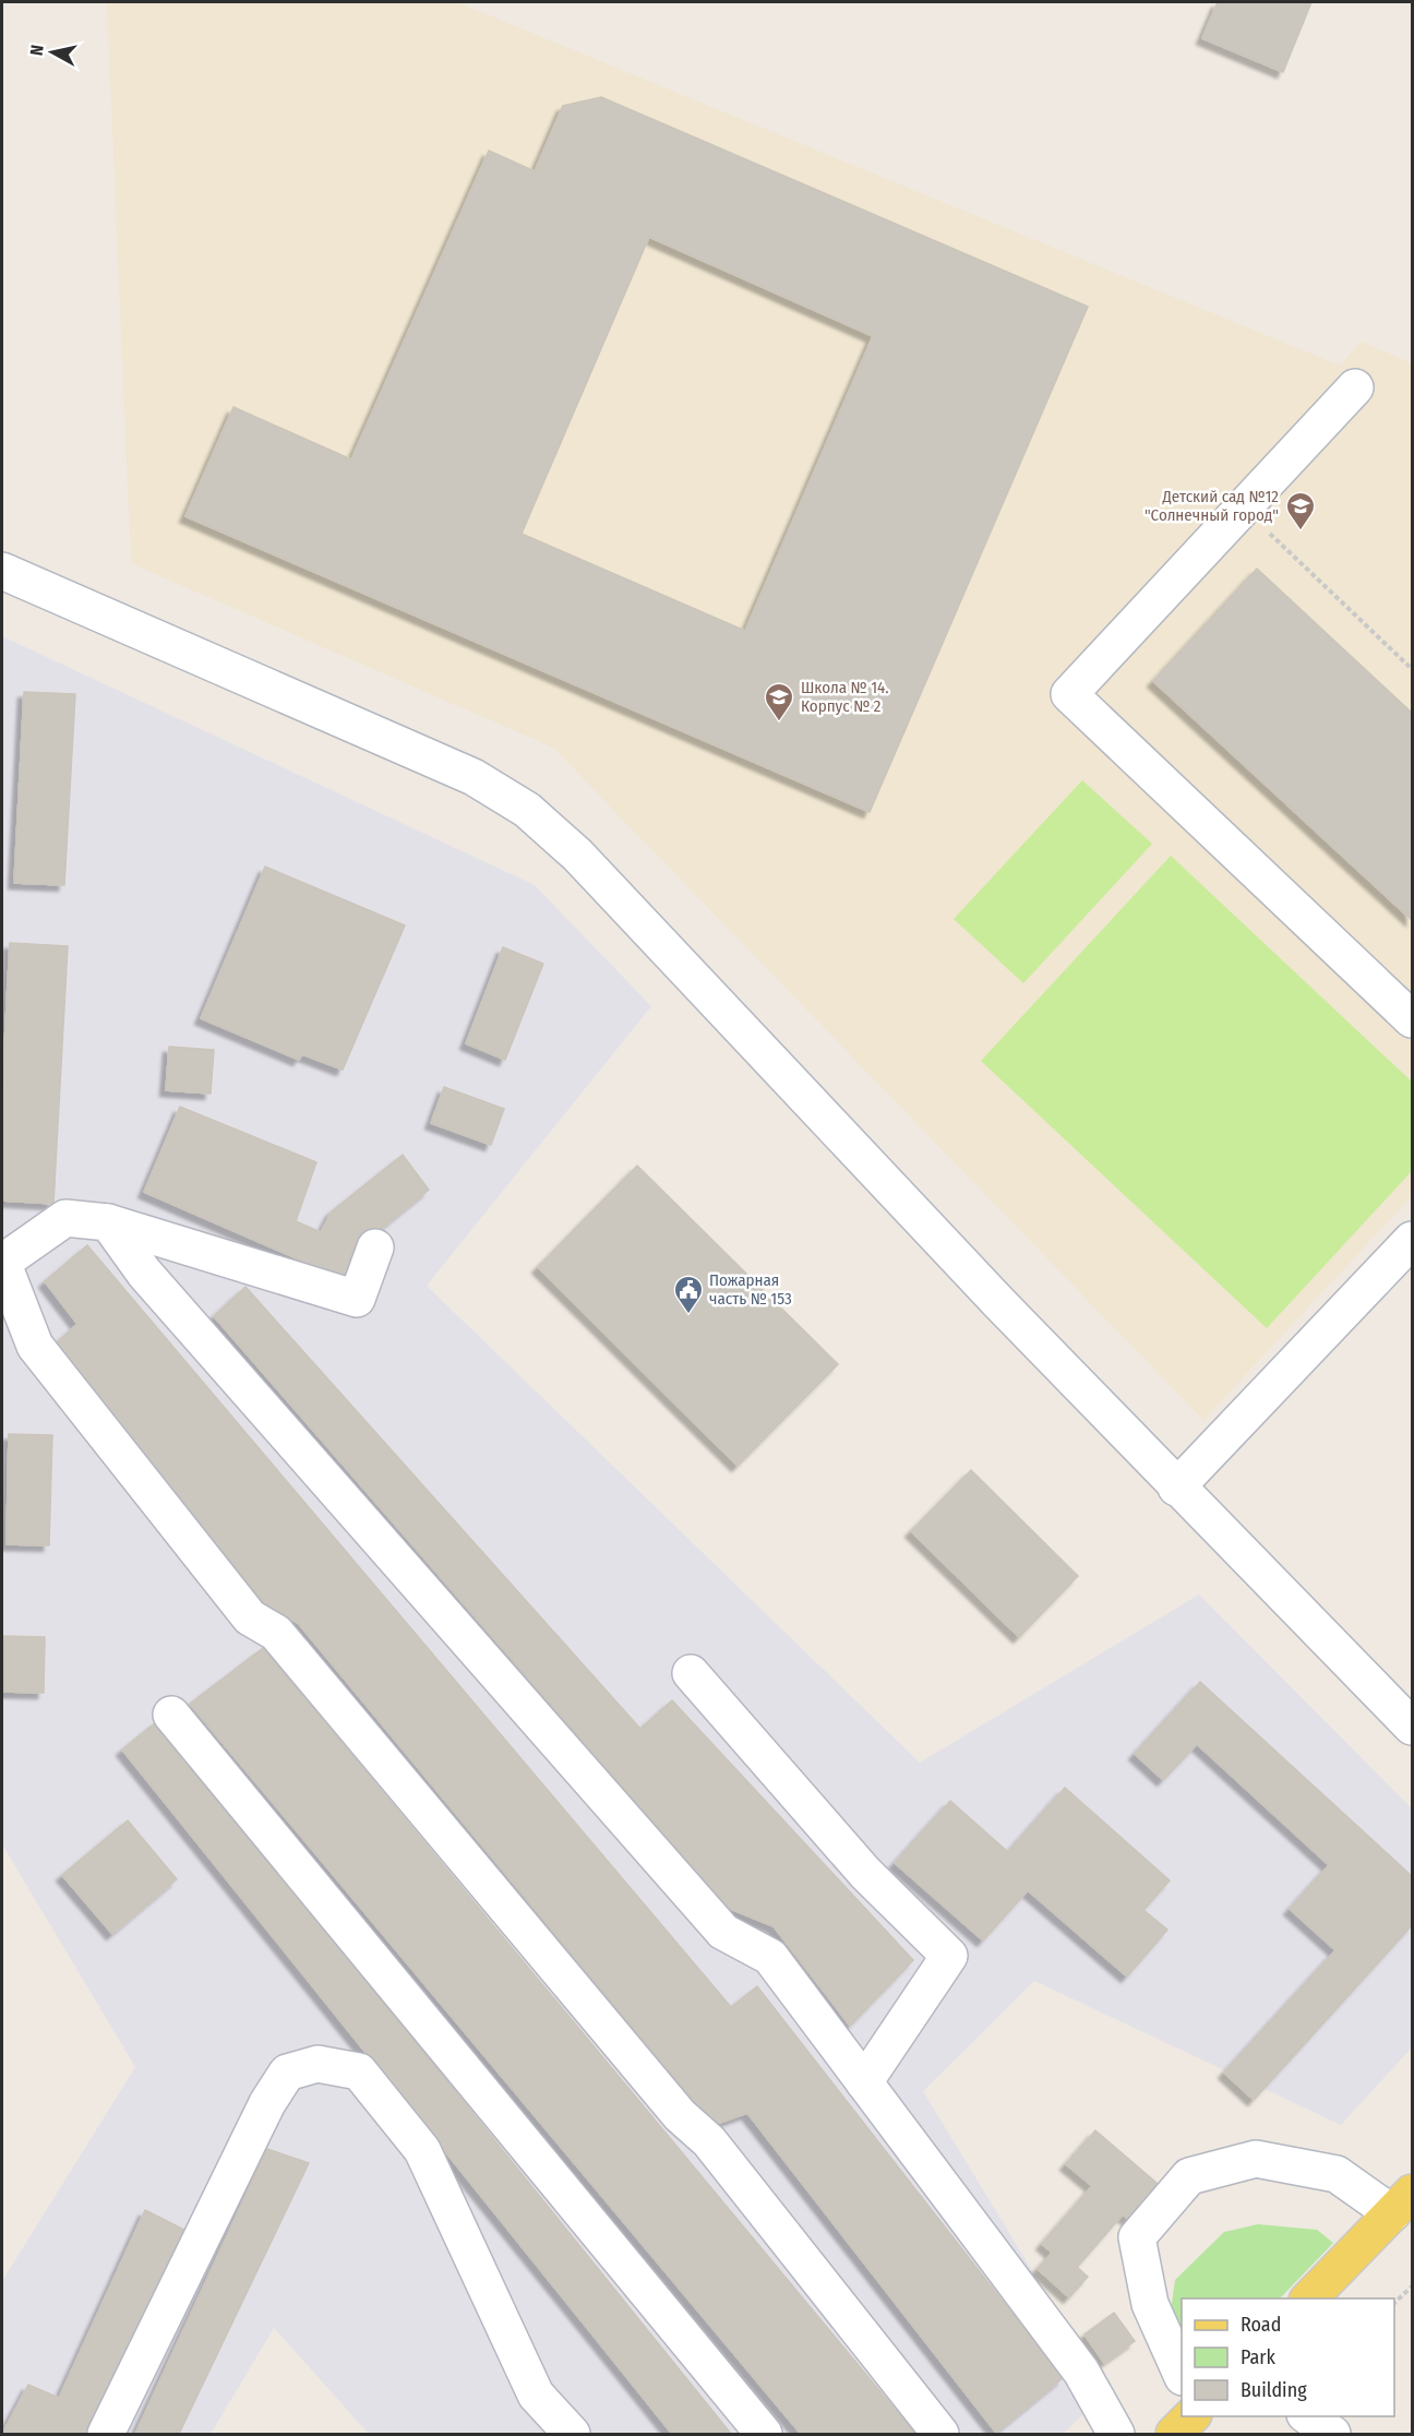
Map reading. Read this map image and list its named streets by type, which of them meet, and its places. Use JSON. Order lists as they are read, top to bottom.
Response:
{
  "places": {
    "school or university": ["Детский сад №12 \"Солнечный город\"", "Школа № 14. Корпус № 2"],
    "public building": ["Пожарная часть № 153"]
  },
  "legend": ["Road", "Park", "Building"],
  "north": "left"
}
